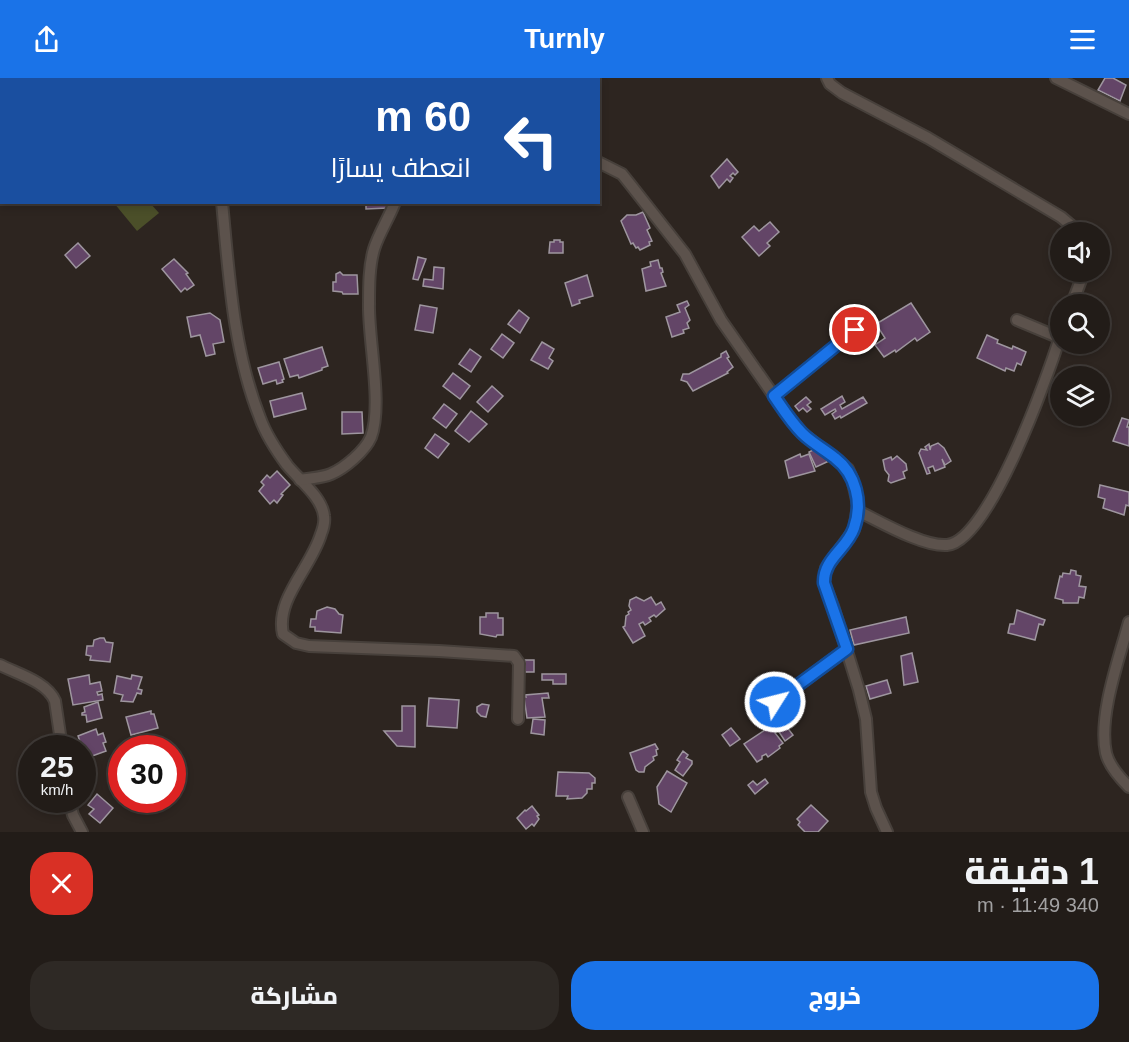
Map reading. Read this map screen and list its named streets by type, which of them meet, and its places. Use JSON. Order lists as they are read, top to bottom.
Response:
{
  "page": {
    "header": "Turnly",
    "turn": ["60 m", "انعطف يسارًا"],
    "speed": "25 km/h",
    "limit": "30",
    "heading": ["1 دقيقة", "340 m · 11:49"],
    "buttons": ["خروج", "مشاركة"]
  }
}
